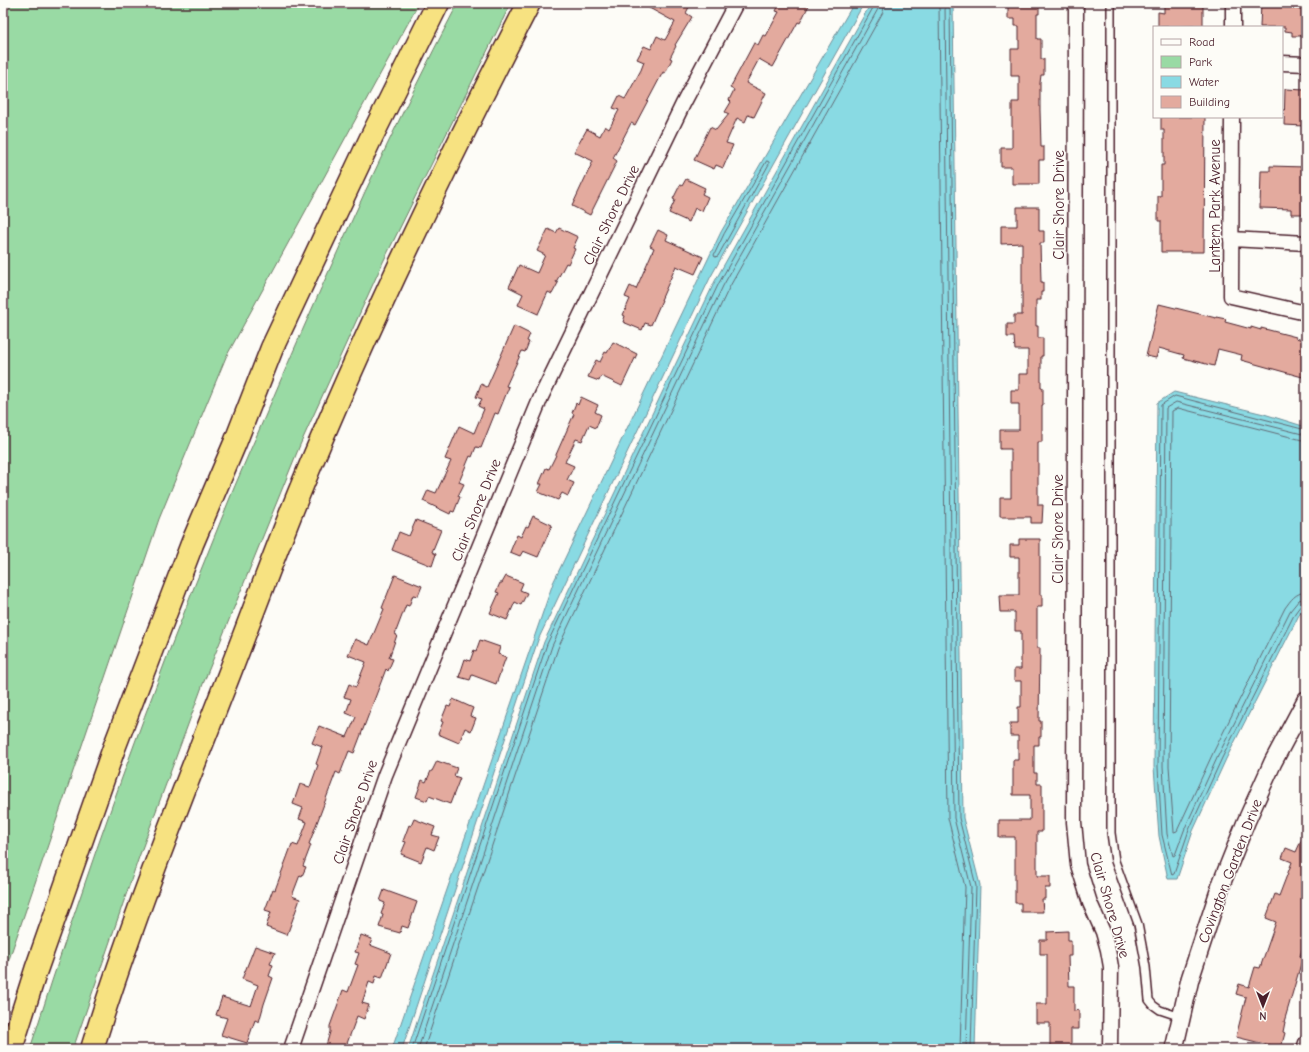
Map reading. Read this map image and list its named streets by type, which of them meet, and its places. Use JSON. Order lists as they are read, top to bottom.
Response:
{
  "streets": {
    "street": ["Clair Shore Drive", "Lantern Park Avenue", "Covington Garden Drive"]
  },
  "legend": [
    "Road",
    "Park",
    "Water",
    "Building"
  ],
  "north": "bottom"
}
